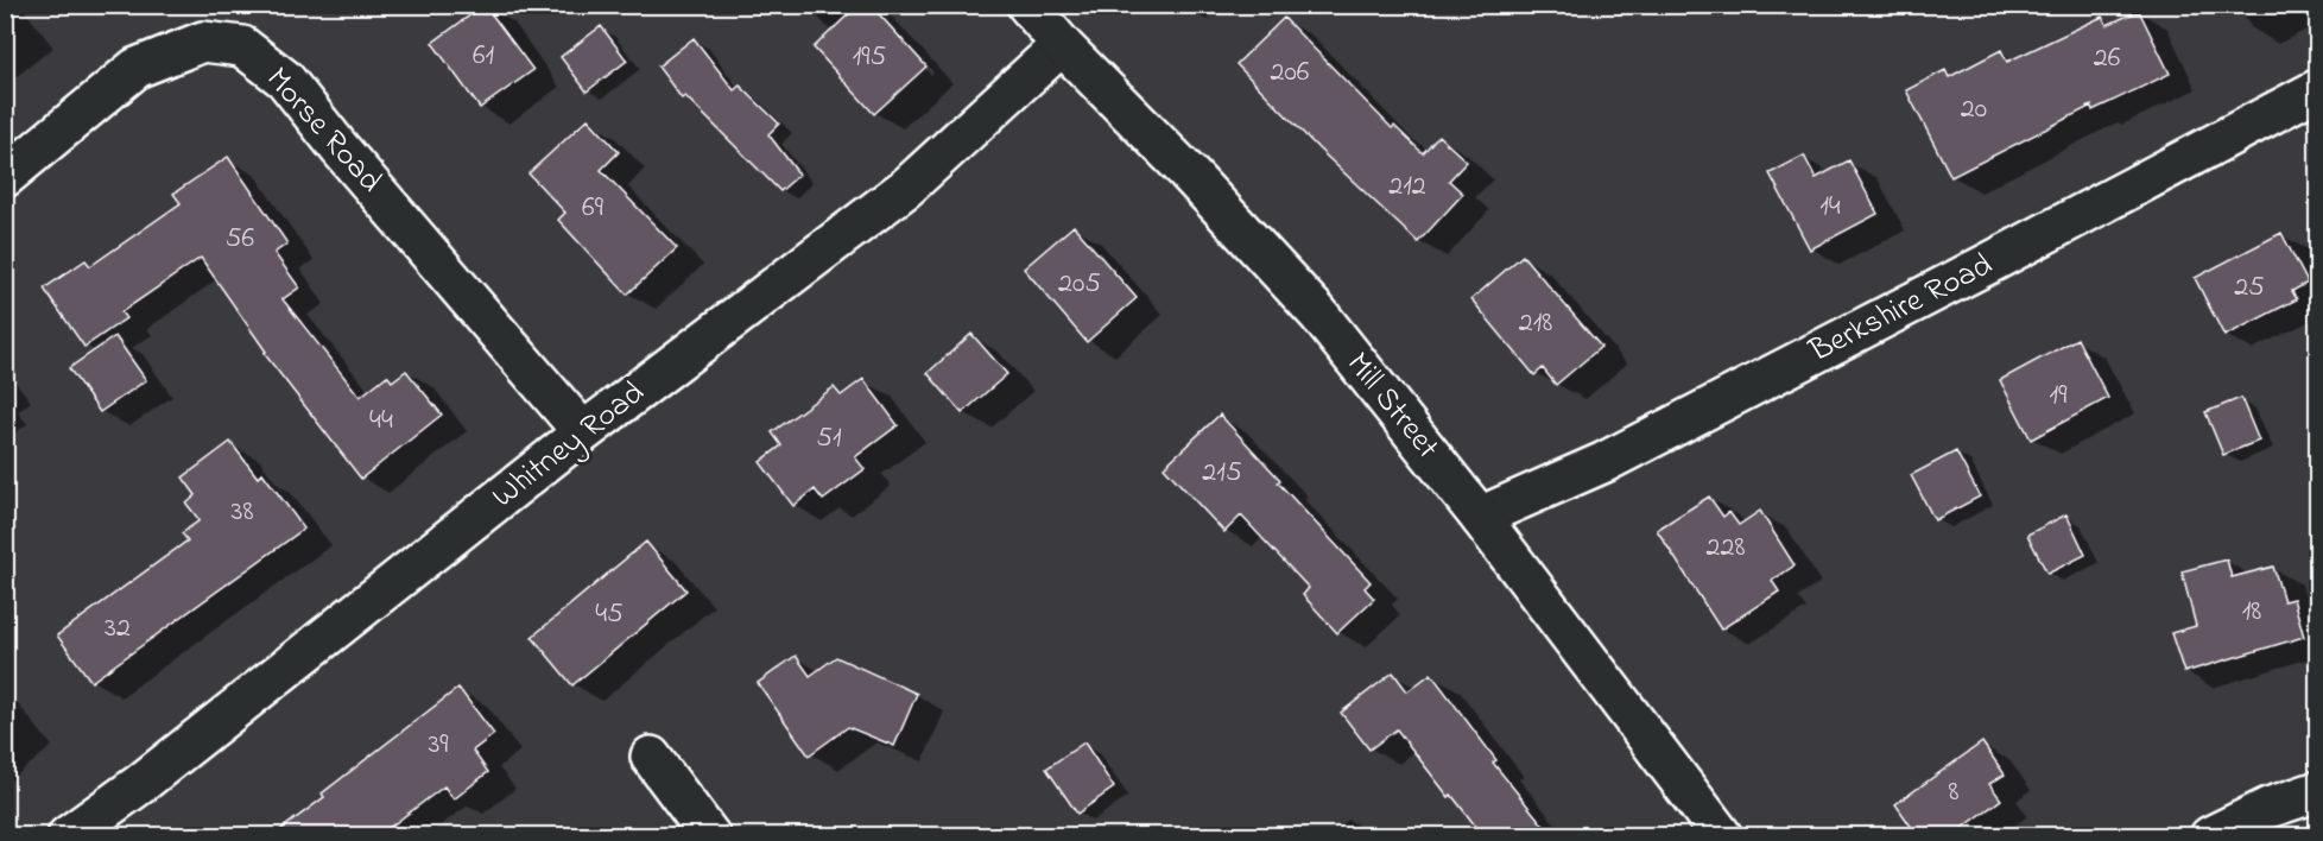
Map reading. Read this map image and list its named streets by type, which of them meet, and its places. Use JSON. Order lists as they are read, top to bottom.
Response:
{
  "streets": {
    "street": [
      "Morse Road",
      "Berkshire Road",
      "Mill Street",
      "Whitney Road"
    ]
  },
  "crossings": [
    ["Morse Road", "Whitney Road"],
    ["Berkshire Road", "Mill Street"],
    ["Mill Street", "Whitney Road"]
  ],
  "house_numbers": [
    "61",
    "195",
    "26",
    "206",
    "20",
    "212",
    "14",
    "69",
    "56",
    "205",
    "25",
    "218",
    "19",
    "44",
    "51",
    "215",
    "38",
    "228",
    "18",
    "45",
    "32",
    "39",
    "8"
  ]
}
